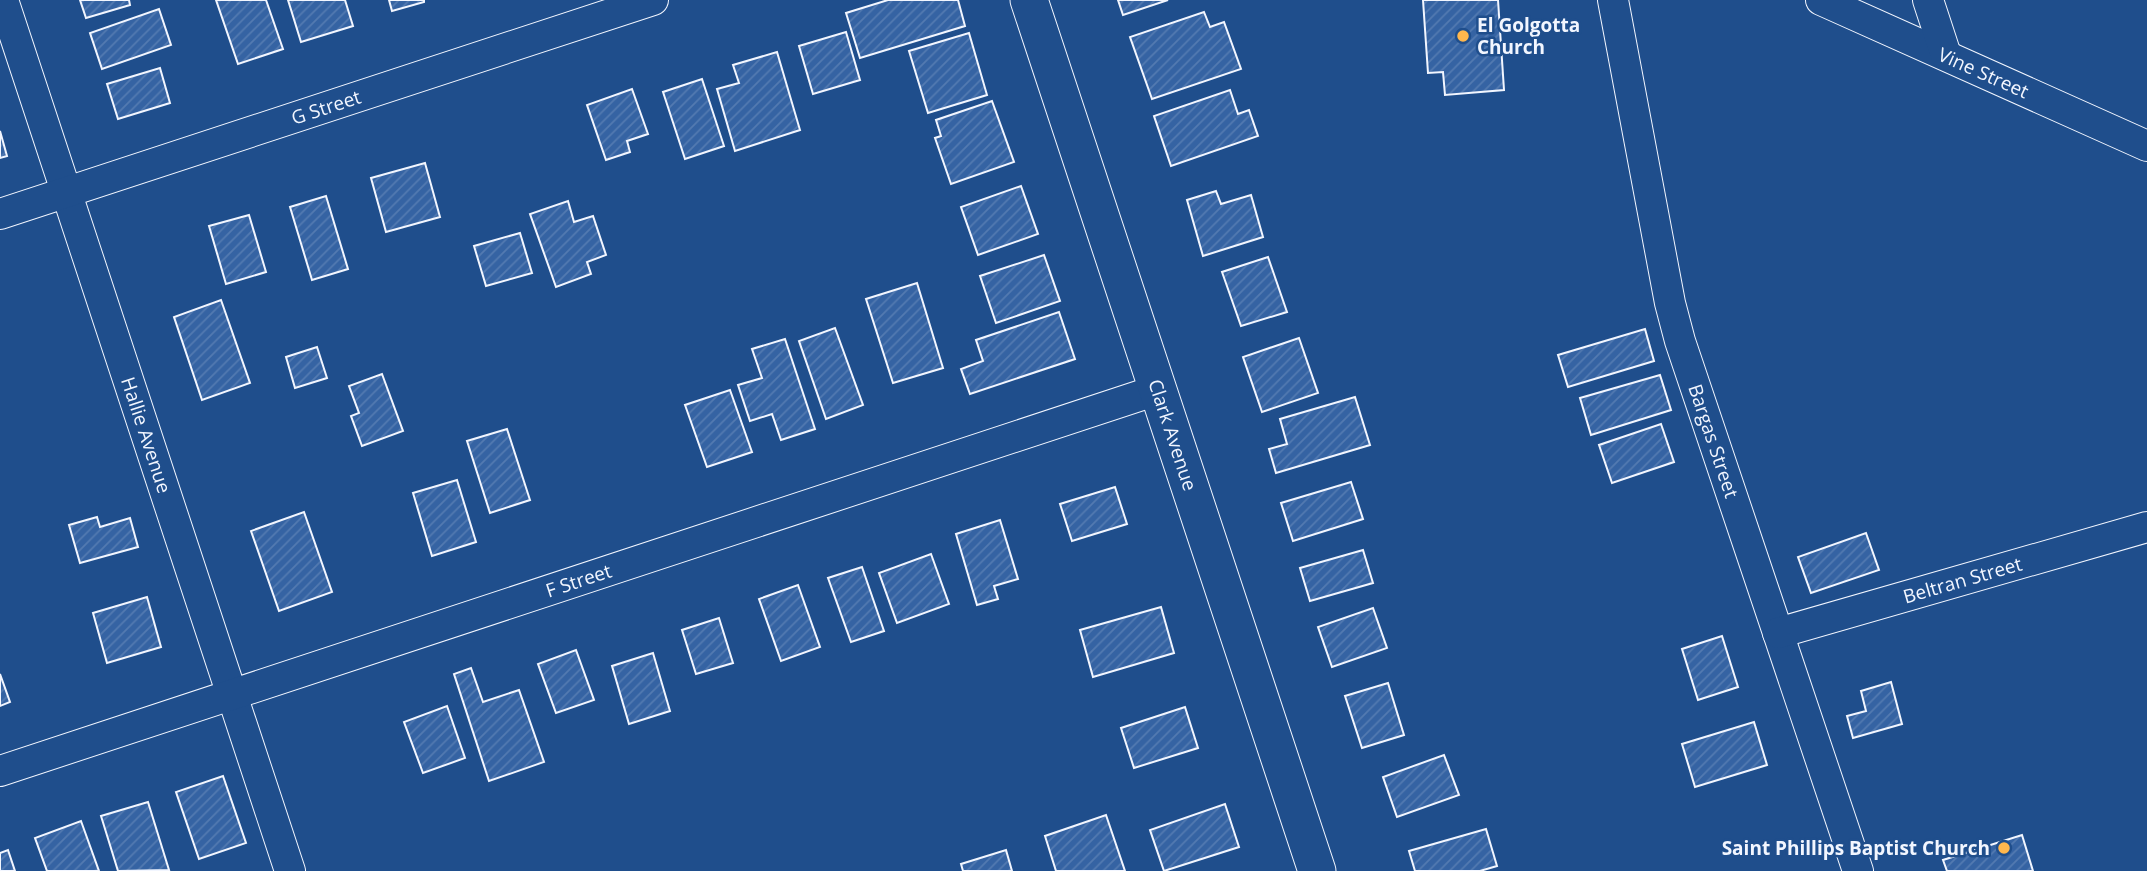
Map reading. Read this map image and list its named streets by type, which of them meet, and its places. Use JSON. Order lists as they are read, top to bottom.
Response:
{
  "streets": {
    "street": [
      "Vine Street",
      "G Street",
      "Hallie Avenue",
      "Clark Avenue",
      "Bargas Street",
      "Beltran Street",
      "F Street"
    ]
  },
  "crossings": [
    ["G Street", "Hallie Avenue"],
    ["Hallie Avenue", "F Street"],
    ["Clark Avenue", "F Street"],
    ["Bargas Street", "Beltran Street"]
  ],
  "places": ["El Golgotta Church", "Saint Phillips Baptist Church"]
}
